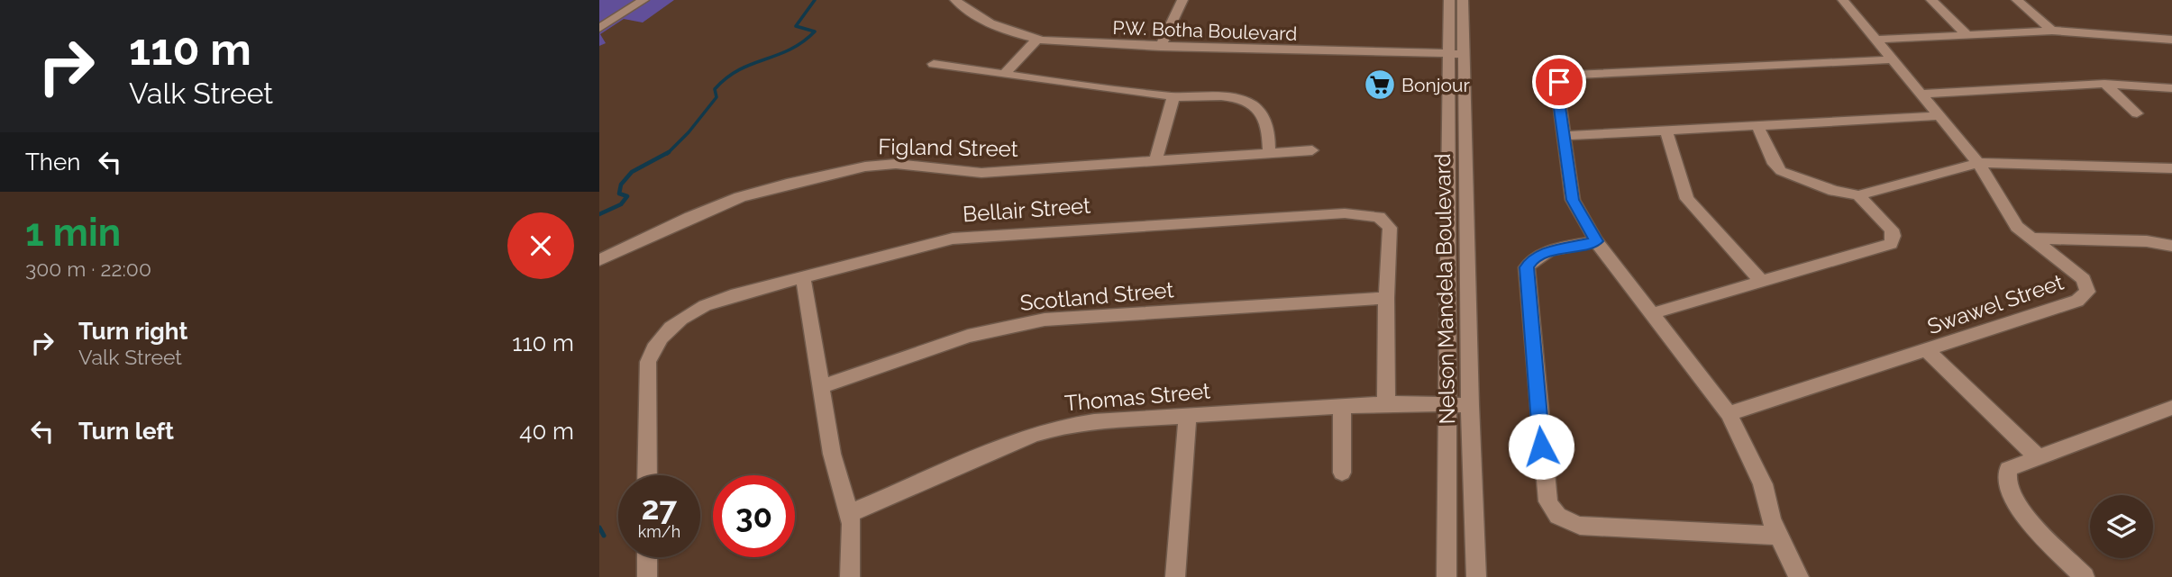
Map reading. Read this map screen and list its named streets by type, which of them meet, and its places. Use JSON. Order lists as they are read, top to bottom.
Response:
{
  "streets": {
    "street": [
      "P.W. Botha Boulevard",
      "Figland Street",
      "Bellair Street",
      "Nelson Mandela Boulevard",
      "Scotland Street",
      "Swawel Street",
      "Thomas Street"
    ]
  },
  "crossings": [
    ["P.W. Botha Boulevard", "Nelson Mandela Boulevard"],
    ["Bellair Street", "Scotland Street"],
    ["Bellair Street", "Thomas Street"],
    ["Nelson Mandela Boulevard", "Thomas Street"]
  ],
  "places": {
    "supermarket": ["Bonjour"]
  },
  "page": {
    "turn": ["110 m", "Valk Street"],
    "then": "Then",
    "heading": ["1 min", "300 m · 22:00"],
    "list": [
      {
        "name": "Turn right",
        "note": "Valk Street",
        "value": "110 m"
      },
      {
        "name": "Turn left",
        "value": "40 m"
      }
    ],
    "speed": "27 km/h",
    "limit": "30"
  }
}
